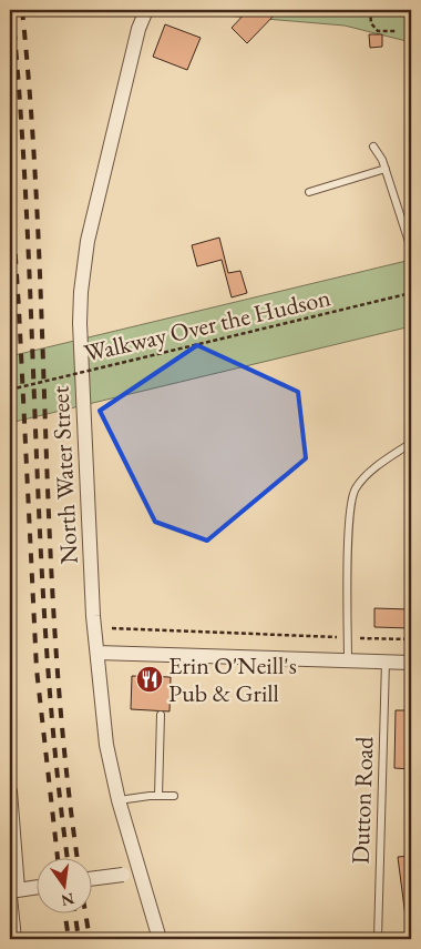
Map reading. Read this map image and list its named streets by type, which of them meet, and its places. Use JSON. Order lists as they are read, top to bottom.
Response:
{
  "streets": {
    "street": ["North Water Street"],
    "lane": ["Dutton Road"],
    "path": ["Walkway Over the Hudson"]
  },
  "places": {
    "restaurant": ["Erin O'Neill's Pub & Grill"]
  },
  "north": "bottom"
}
